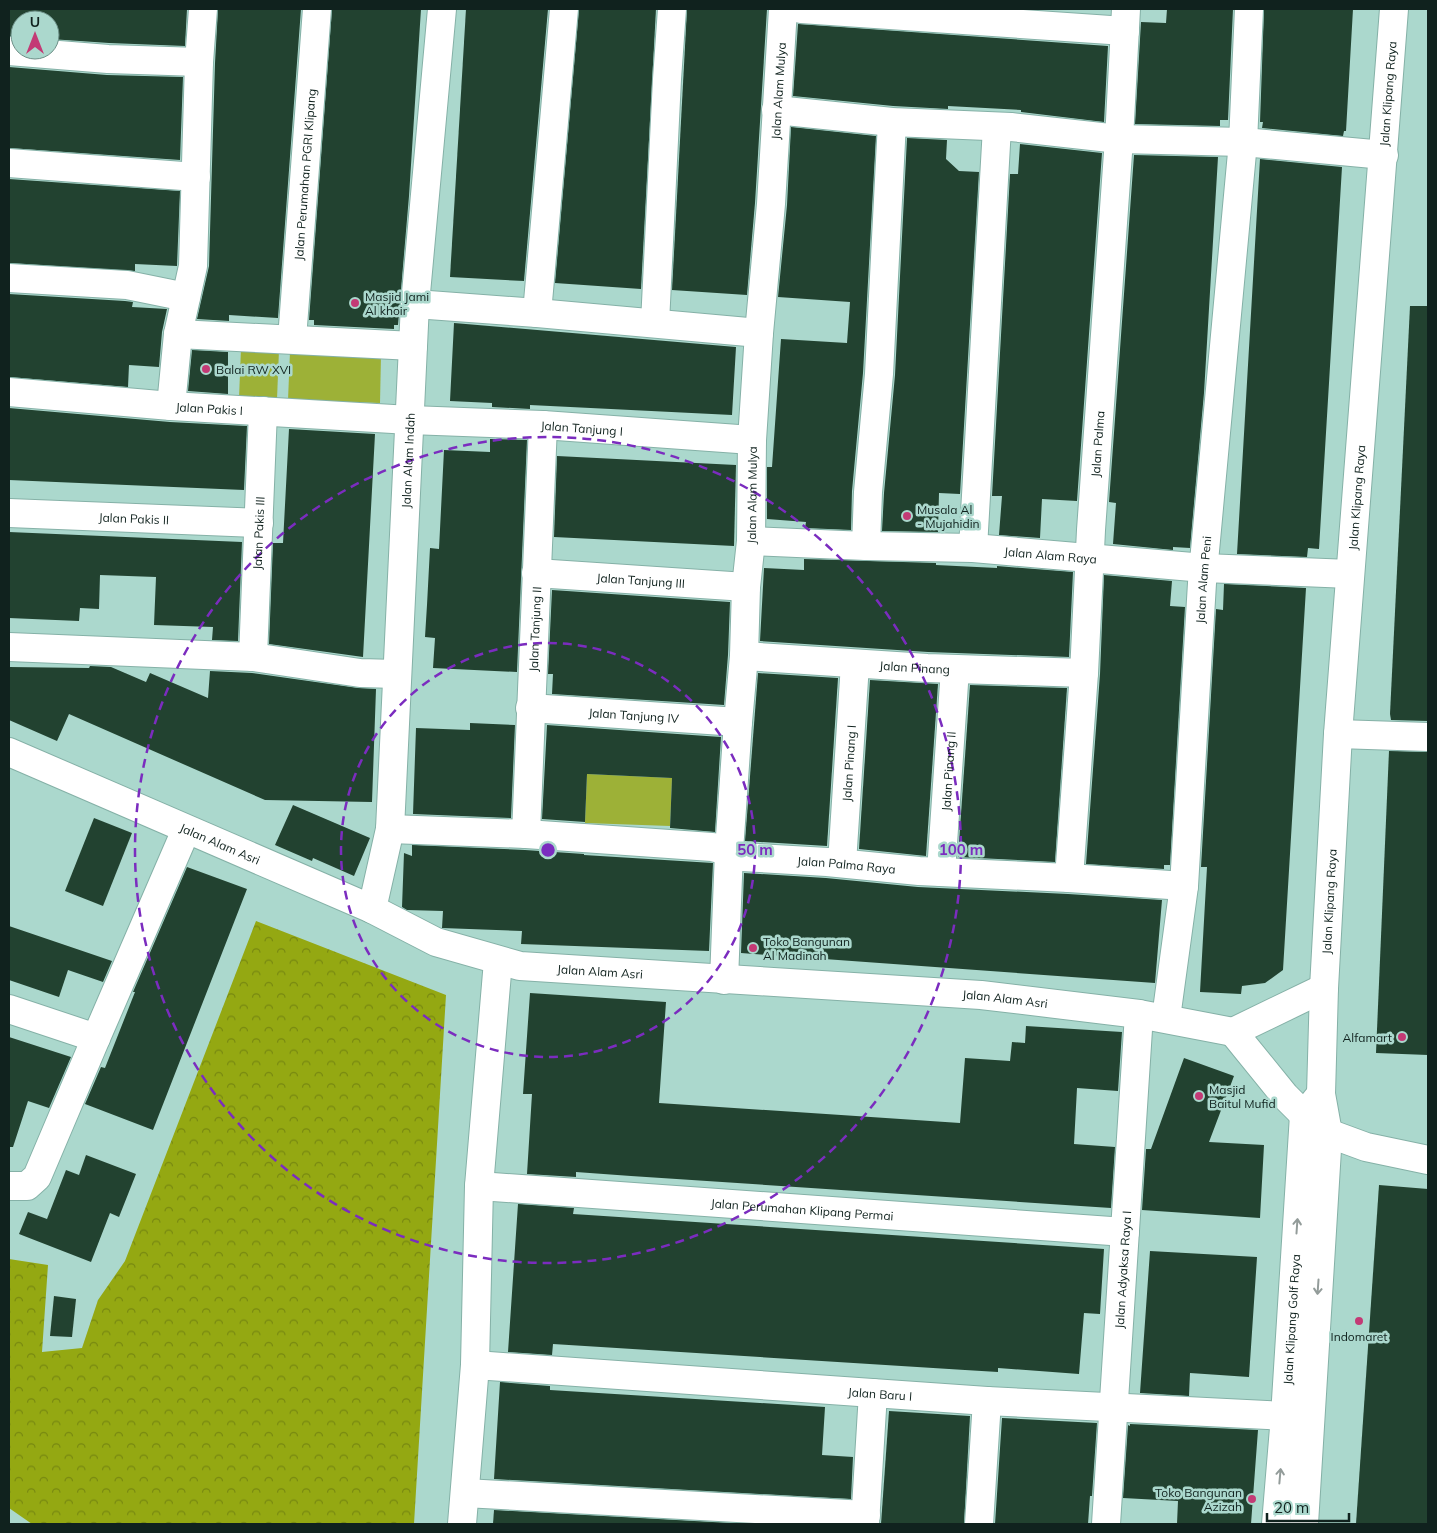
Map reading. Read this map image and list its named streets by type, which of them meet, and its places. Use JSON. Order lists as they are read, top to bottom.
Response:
{
  "streets": {
    "street": [
      "Jalan Alam Mulya",
      "Jalan Klipang Raya",
      "Jalan Perumahan PGRI Klipang",
      "Jalan Pakis I",
      "Jalan Tanjung I",
      "Jalan Palma",
      "Jalan Alam Indah",
      "Jalan Pakis II",
      "Jalan Pakis III",
      "Jalan Alam Raya",
      "Jalan Tanjung III",
      "Jalan Alam Peni",
      "Jalan Tanjung II",
      "Jalan Pinang",
      "Jalan Tanjung IV",
      "Jalan Pinang I",
      "Jalan Pinang II",
      "Jalan Alam Asri",
      "Jalan Palma Raya",
      "Jalan Perumahan Klipang Permai",
      "Jalan Adyaksa Raya I",
      "Jalan Klipang Golf Raya",
      "Jalan Baru I"
    ]
  },
  "crossings": [
    ["Jalan Alam Mulya", "Jalan Tanjung I"],
    ["Jalan Alam Mulya", "Jalan Alam Raya"],
    ["Jalan Alam Mulya", "Jalan Tanjung III"],
    ["Jalan Alam Mulya", "Jalan Pinang"],
    ["Jalan Alam Mulya", "Jalan Tanjung IV"],
    ["Jalan Alam Mulya", "Jalan Alam Asri"],
    ["Jalan Alam Mulya", "Jalan Palma Raya"],
    ["Jalan Klipang Raya", "Jalan Alam Raya"],
    ["Jalan Klipang Raya", "Jalan Klipang Golf Raya"],
    ["Jalan Pakis I", "Jalan Tanjung I"],
    ["Jalan Pakis I", "Jalan Alam Indah"],
    ["Jalan Pakis I", "Jalan Pakis III"],
    ["Jalan Tanjung I", "Jalan Alam Indah"],
    ["Jalan Tanjung I", "Jalan Tanjung II"],
    ["Jalan Palma", "Jalan Alam Raya"],
    ["Jalan Palma", "Jalan Pinang"],
    ["Jalan Palma", "Jalan Palma Raya"],
    ["Jalan Alam Indah", "Jalan Alam Asri"],
    ["Jalan Alam Indah", "Jalan Palma Raya"],
    ["Jalan Pakis II", "Jalan Pakis III"],
    ["Jalan Alam Raya", "Jalan Alam Peni"],
    ["Jalan Tanjung III", "Jalan Tanjung II"],
    ["Jalan Alam Peni", "Jalan Alam Asri"],
    ["Jalan Alam Peni", "Jalan Palma Raya"],
    ["Jalan Tanjung II", "Jalan Tanjung IV"],
    ["Jalan Tanjung II", "Jalan Palma Raya"],
    ["Jalan Pinang", "Jalan Pinang I"],
    ["Jalan Pinang", "Jalan Pinang II"],
    ["Jalan Pinang I", "Jalan Palma Raya"],
    ["Jalan Pinang II", "Jalan Palma Raya"],
    ["Jalan Alam Asri", "Jalan Adyaksa Raya I"],
    ["Jalan Perumahan Klipang Permai", "Jalan Adyaksa Raya I"],
    ["Jalan Adyaksa Raya I", "Jalan Baru I"],
    ["Jalan Klipang Golf Raya", "Jalan Baru I"]
  ],
  "places": [
    "Masjid Jami Al khoir",
    "Balai RW XVI",
    "Musala Al - Mujahidin",
    "Toko Bangunan Al Madinah",
    "Alfamart",
    "Masjid Baitul Mufid",
    "Indomaret",
    "Toko Bangunan Azizah"
  ],
  "scale_bar": "20 m",
  "north": "top",
  "rings": ["50 m", "100 m"]
}
